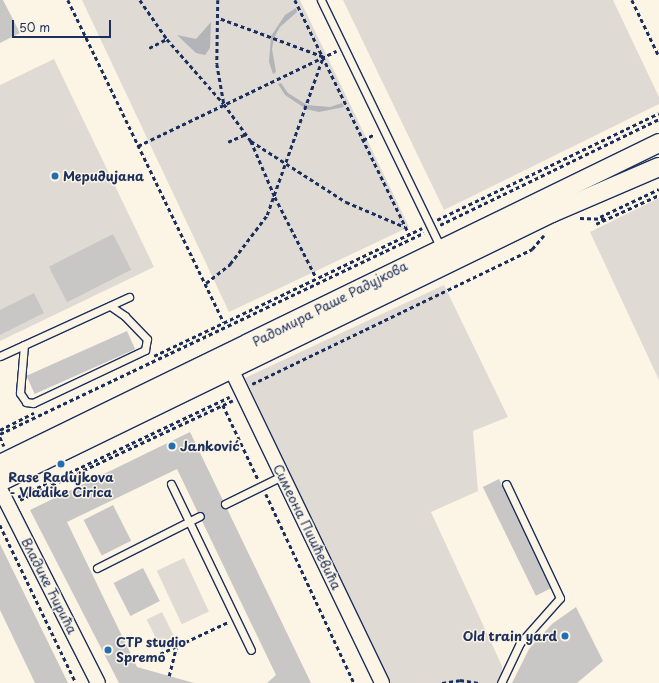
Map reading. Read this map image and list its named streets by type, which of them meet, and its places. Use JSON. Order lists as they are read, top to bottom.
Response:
{
  "streets": {
    "street": ["Радомира Раше Радујкова", "Симеона Пишћевића", "Владике Ћирића"]
  },
  "crossings": [
    ["Радомира Раше Радујкова", "Симеона Пишћевића"]
  ],
  "places": [
    "Меридијана",
    "Janković",
    "Rase Radujkova - Vladike Cirica",
    "Old train yard",
    "CTP studio Spremo"
  ],
  "scale_bar": "50 m"
}
